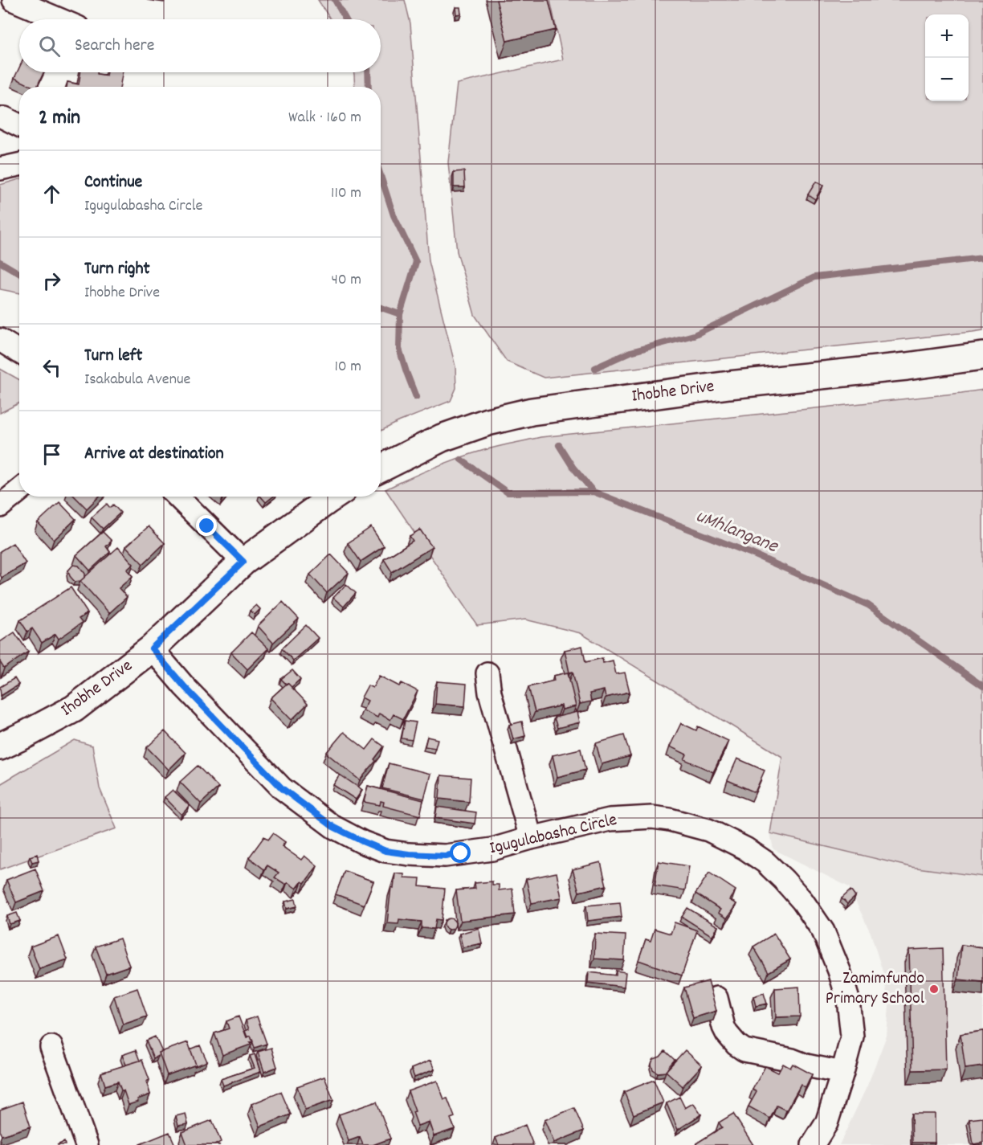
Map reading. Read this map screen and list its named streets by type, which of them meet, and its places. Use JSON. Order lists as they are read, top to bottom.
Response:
{
  "streets": {
    "street": ["Ihobhe Drive", "Igugulabasha Circle"]
  },
  "crossings": [
    ["Ihobhe Drive", "Igugulabasha Circle"]
  ],
  "water": ["uMhlangane"],
  "places": ["Zamimfundo Primary School"],
  "page": {
    "map_buttons": ["+", "−"],
    "search": "Search here",
    "heading": ["2 min", "Walk · 160 m"],
    "list": [
      ["Continue", "Igugulabasha Circle", "110 m"],
      ["Turn right", "Ihobhe Drive", "40 m"],
      ["Turn left", "Isakabula Avenue", "10 m"],
      "Arrive at destination"
    ]
  }
}
